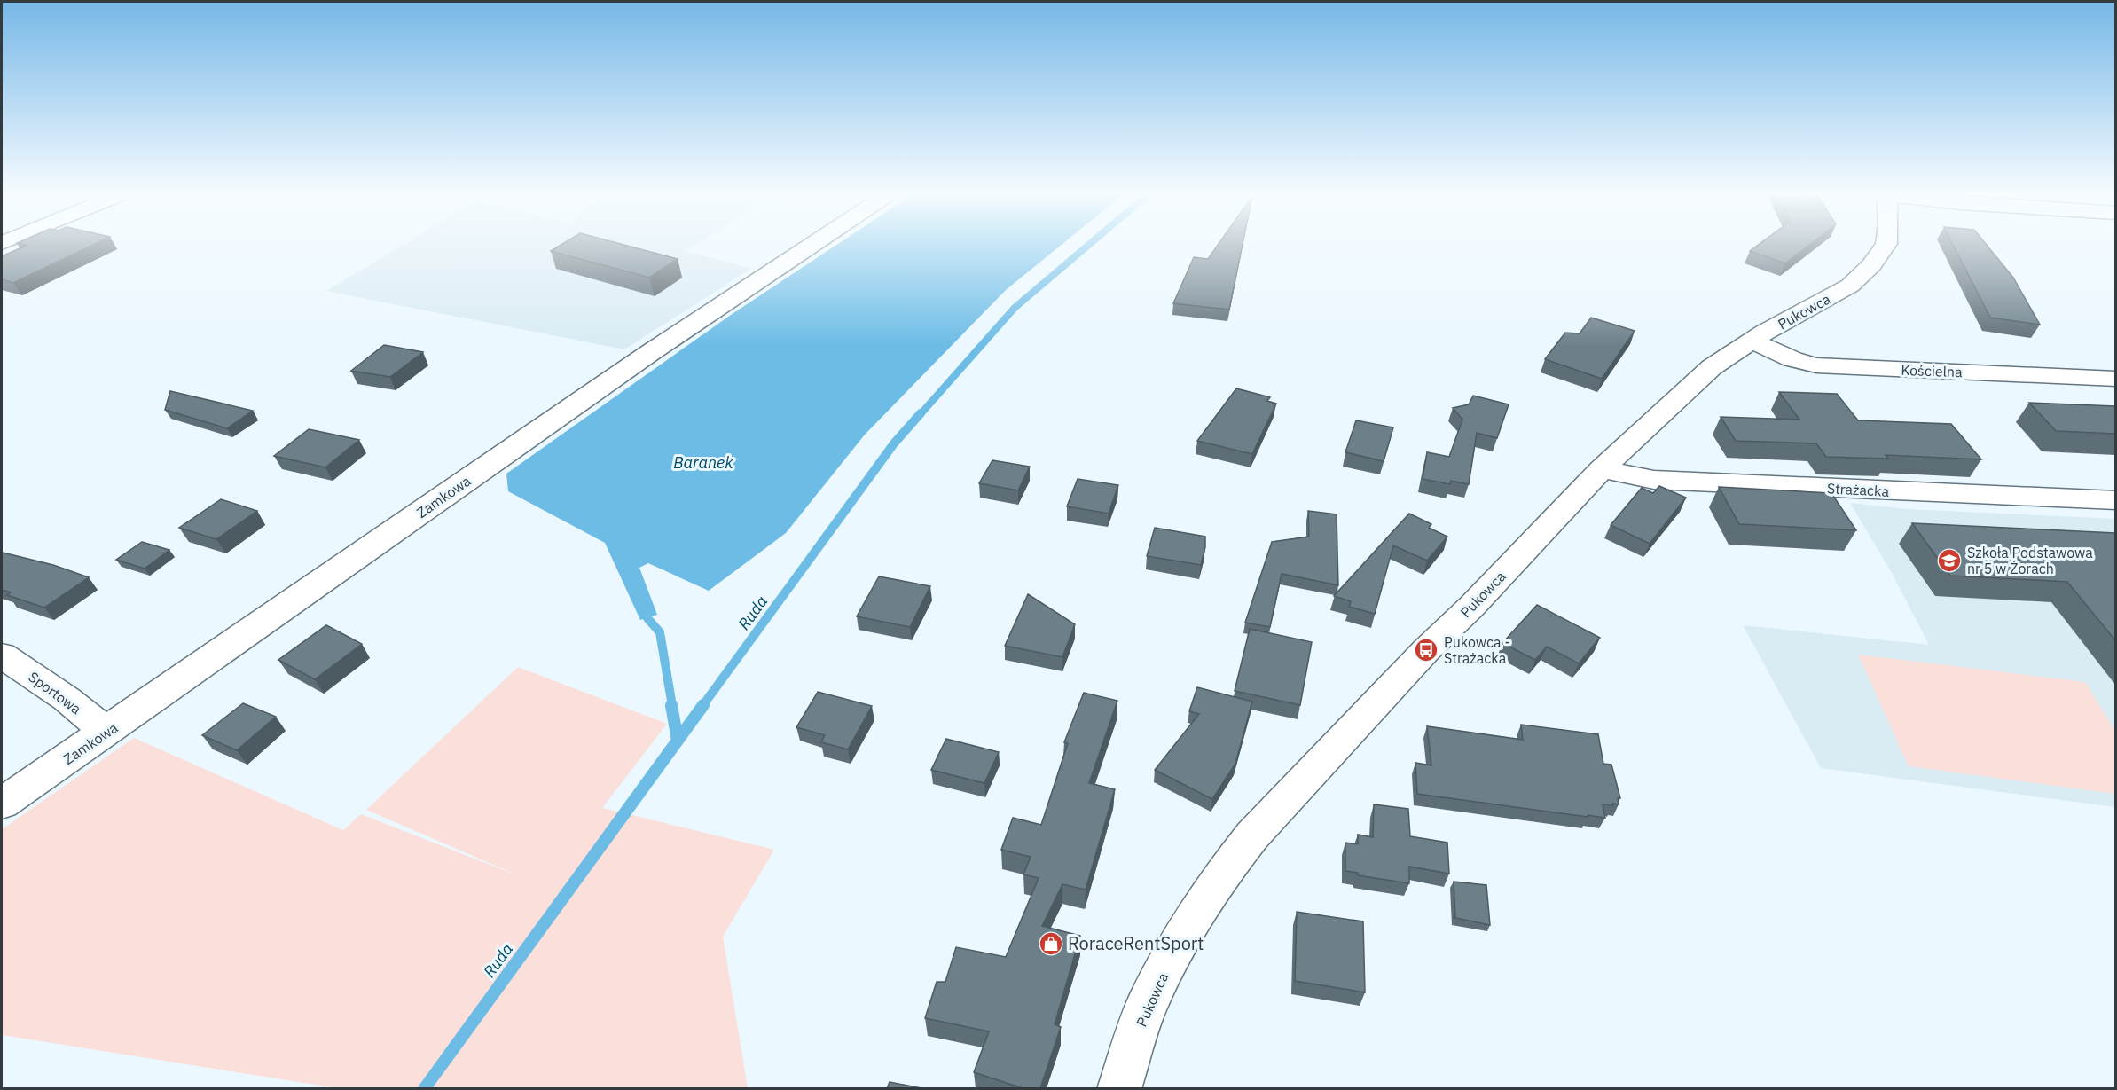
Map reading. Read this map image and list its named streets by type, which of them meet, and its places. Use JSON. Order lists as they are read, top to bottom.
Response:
{
  "streets": {
    "street": [
      "Pukowca",
      "Kościelna",
      "Strażacka",
      "Zamkowa",
      "Sportowa"
    ]
  },
  "crossings": [
    ["Pukowca", "Kościelna"],
    ["Pukowca", "Strażacka"],
    ["Zamkowa", "Sportowa"]
  ],
  "water": ["Baranek", "Ruda"],
  "places": {
    "school or university": ["Szkoła Podstawowa nr 5 w Żorach"],
    "bus stop": ["Pukowca - Strażacka"],
    "shop": ["RoraceRentSport"]
  }
}
